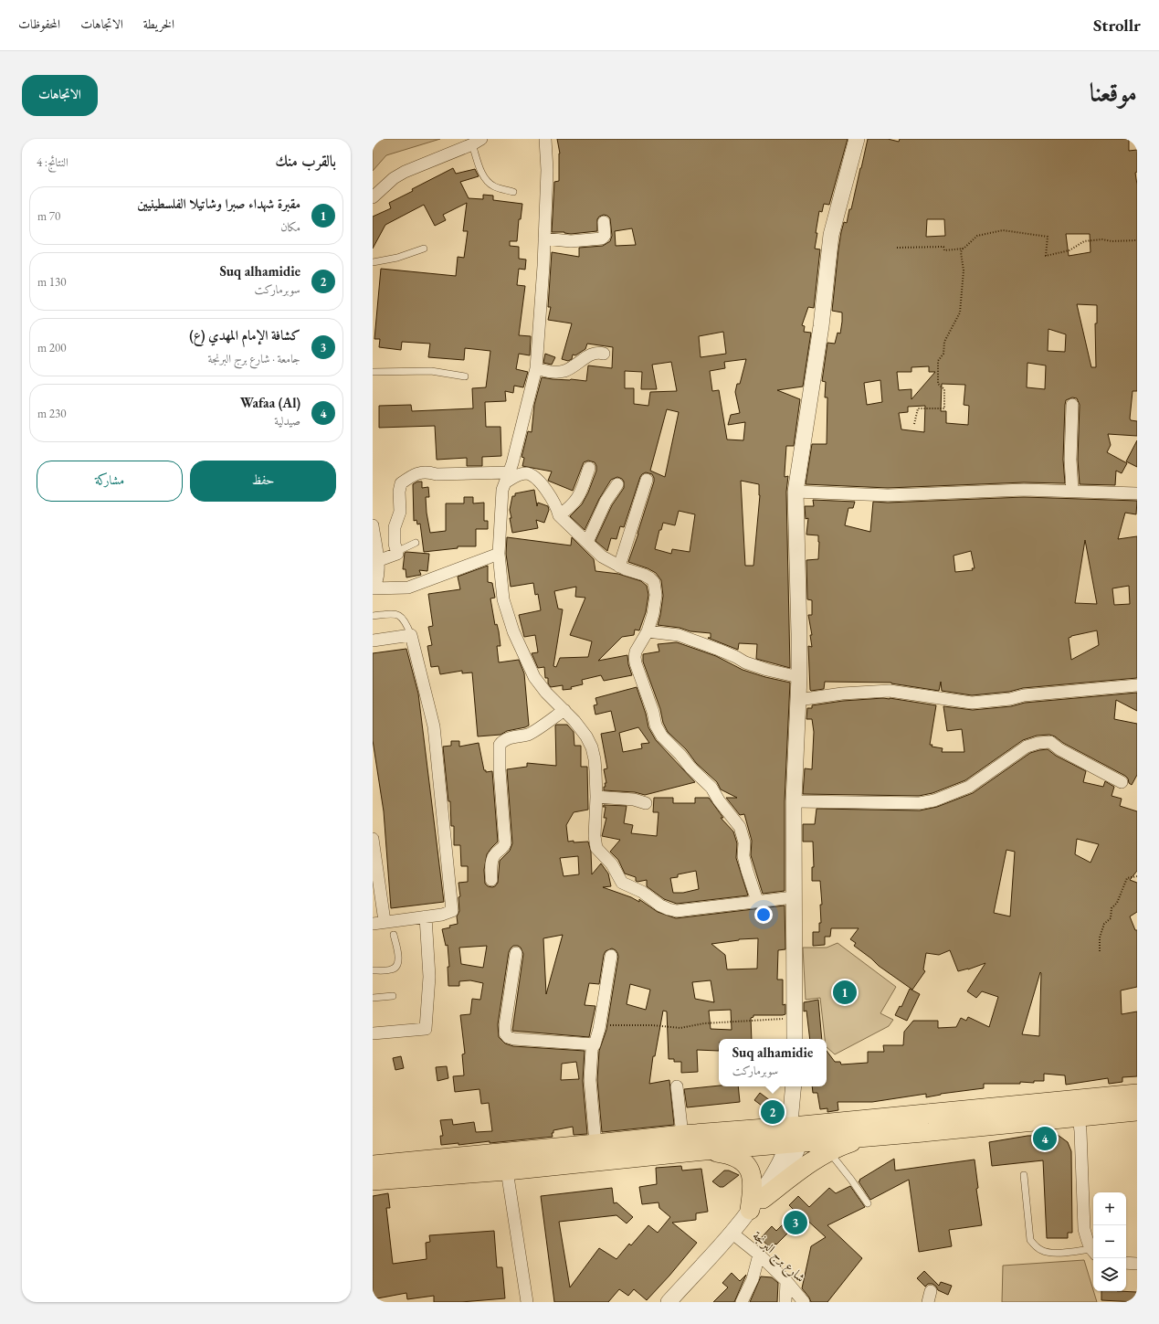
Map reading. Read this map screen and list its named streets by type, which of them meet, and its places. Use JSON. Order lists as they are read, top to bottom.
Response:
{
  "streets": {
    "street": ["شارع برج البرنجة"]
  },
  "page": {
    "header": "Strollr",
    "nav": ["الخريطة", "الاتجاهات", "المحفوظات"],
    "title": "موقعنا",
    "buttons": [
      "الاتجاهات",
      ["حفظ", "مشاركة"]
    ],
    "heading": ["بالقرب منك", "النتائج: 4"],
    "list": [
      {
        "mark": "1",
        "name": "مقبرة شهداء صبرا وشاتيلا الفلسطينيين",
        "note": "مكان",
        "value": "70 m"
      },
      {
        "mark": "2",
        "name": "Suq alhamidie",
        "note": "سوبرماركت",
        "value": "130 m"
      },
      {
        "mark": "3",
        "name": "كشافة الإمام المهدي (ع)",
        "note": "جامعة · شارع برج البرنجة",
        "value": "200 m"
      },
      {
        "mark": "4",
        "name": "Wafaa (Al)",
        "note": "صيدلية",
        "value": "230 m"
      }
    ],
    "pins": [
      "1",
      "2",
      "4",
      "3"
    ],
    "popup": ["Suq alhamidie", "سوبرماركت"],
    "map_buttons": ["+", "−"]
  }
}
